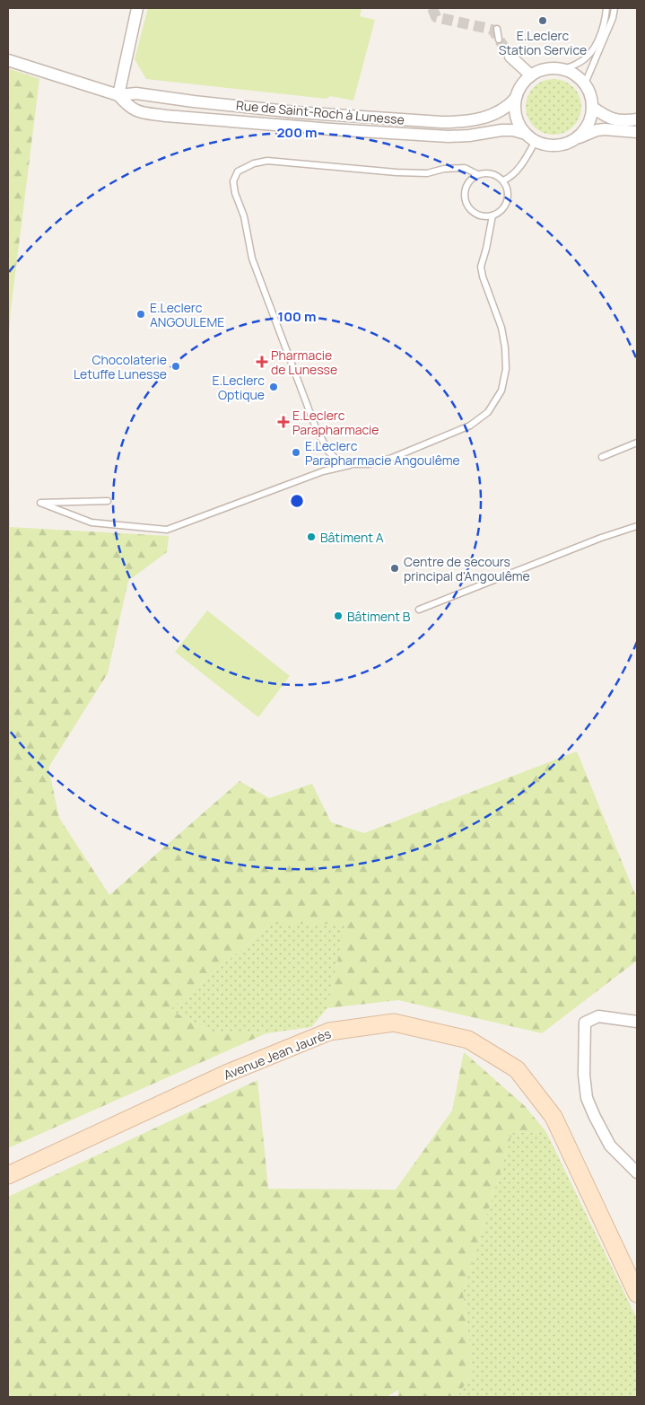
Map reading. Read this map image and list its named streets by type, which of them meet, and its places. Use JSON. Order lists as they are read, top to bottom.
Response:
{
  "streets": {
    "main road": ["Avenue Jean Jaurès"],
    "street": ["Rue de Saint-Roch à Lunesse"]
  },
  "places": {
    "other": [
      "E.Leclerc Station Service",
      "E.Leclerc ANGOULEME",
      "Chocolaterie Letuffe Lunesse",
      "E.Leclerc Optique",
      "E.Leclerc Parapharmacie Angoulême",
      "Bâtiment A",
      "Centre de secours principal d'Angoulême",
      "Bâtiment B"
    ],
    "health": ["Pharmacie de Lunesse", "E.Leclerc Parapharmacie"]
  },
  "rings": ["200 m", "100 m"]
}
